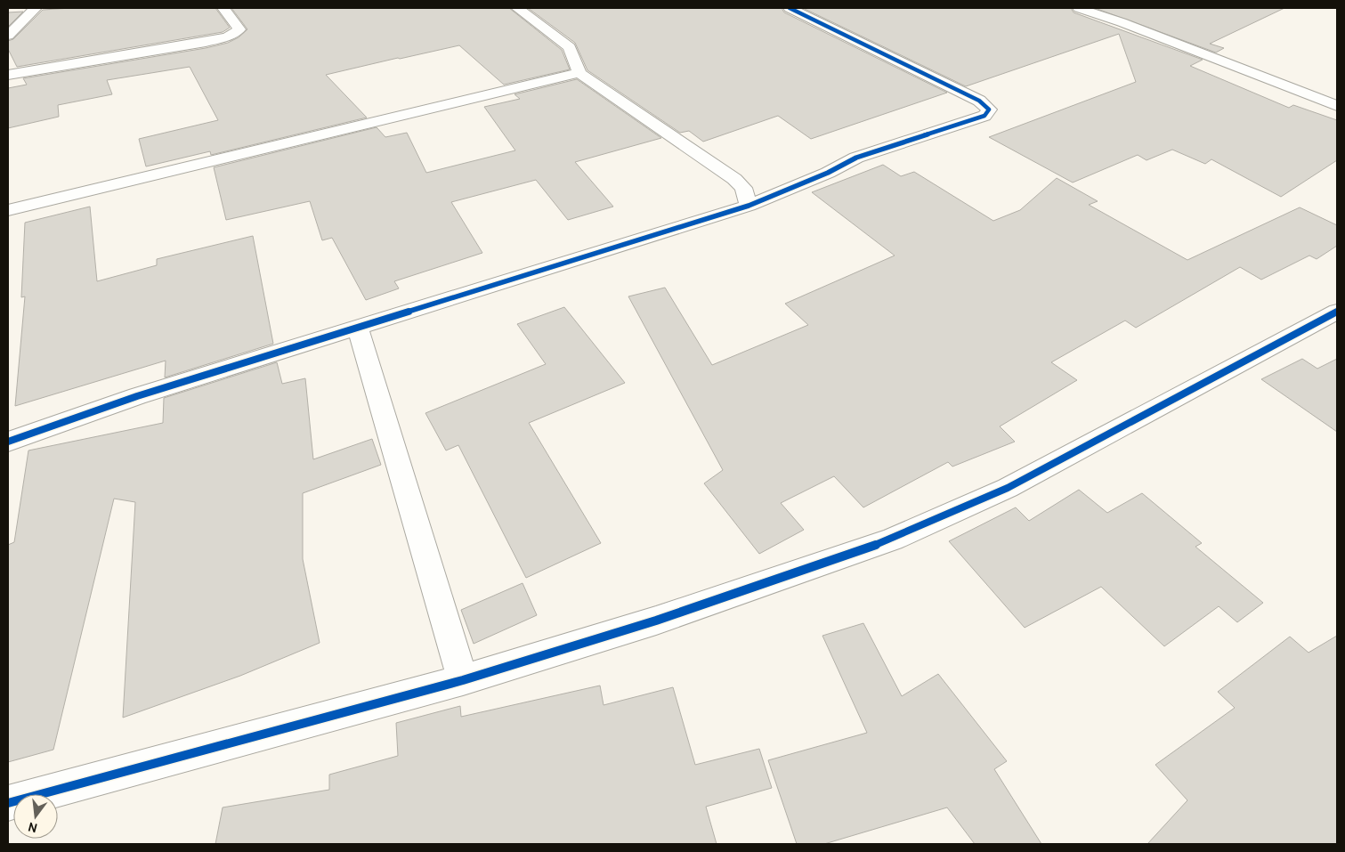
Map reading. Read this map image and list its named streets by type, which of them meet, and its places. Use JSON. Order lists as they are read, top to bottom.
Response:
{
  "north": "bottom"
}
